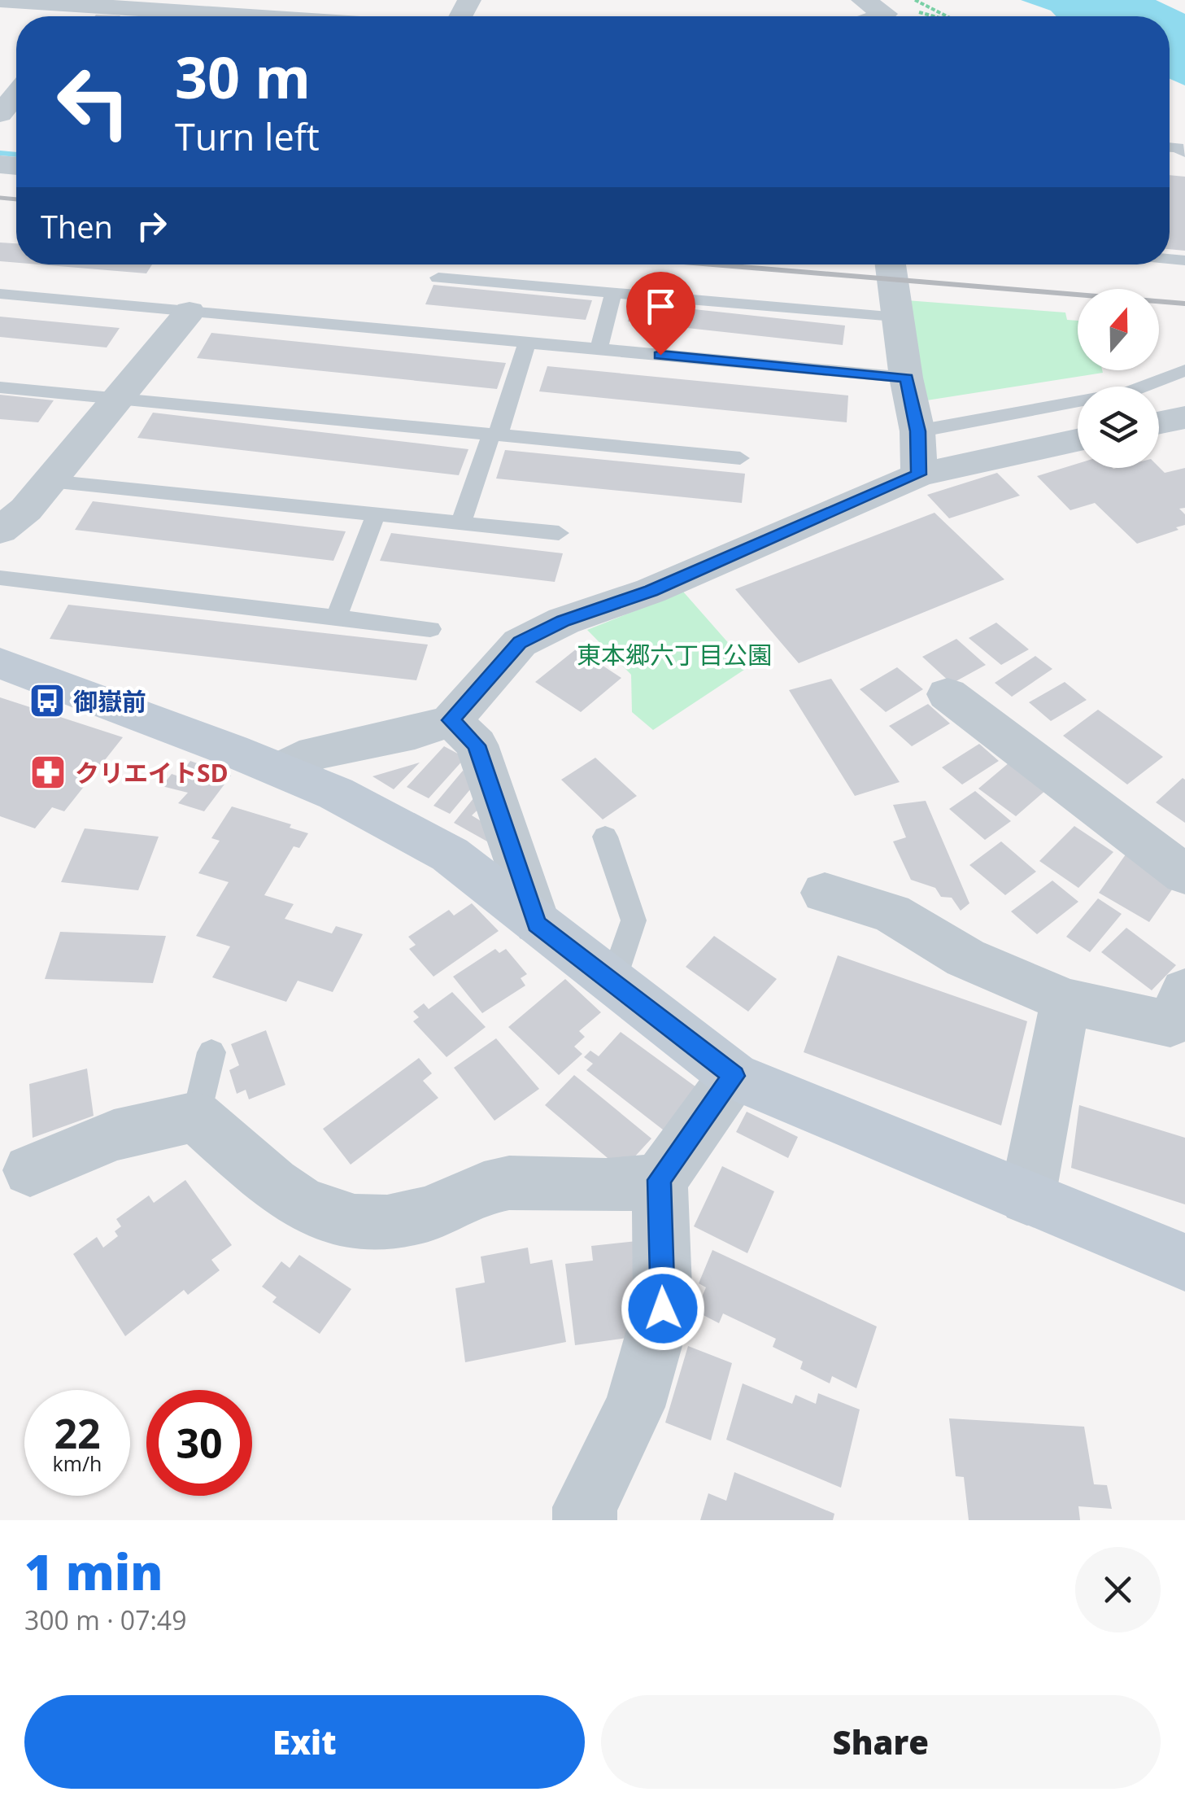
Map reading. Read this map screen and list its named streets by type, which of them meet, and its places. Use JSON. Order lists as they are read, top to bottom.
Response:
{
  "parks": ["東本郷六丁目公園"],
  "places": {
    "bus stop": ["御嶽前"],
    "pharmacy": ["クリエイトSD"]
  },
  "north": "top",
  "page": {
    "turn": ["30 m", "Turn left"],
    "then": "Then",
    "speed": "22 km/h",
    "limit": "30",
    "heading": ["1 min", "300 m · 07:49"],
    "buttons": ["Exit", "Share"]
  }
}
